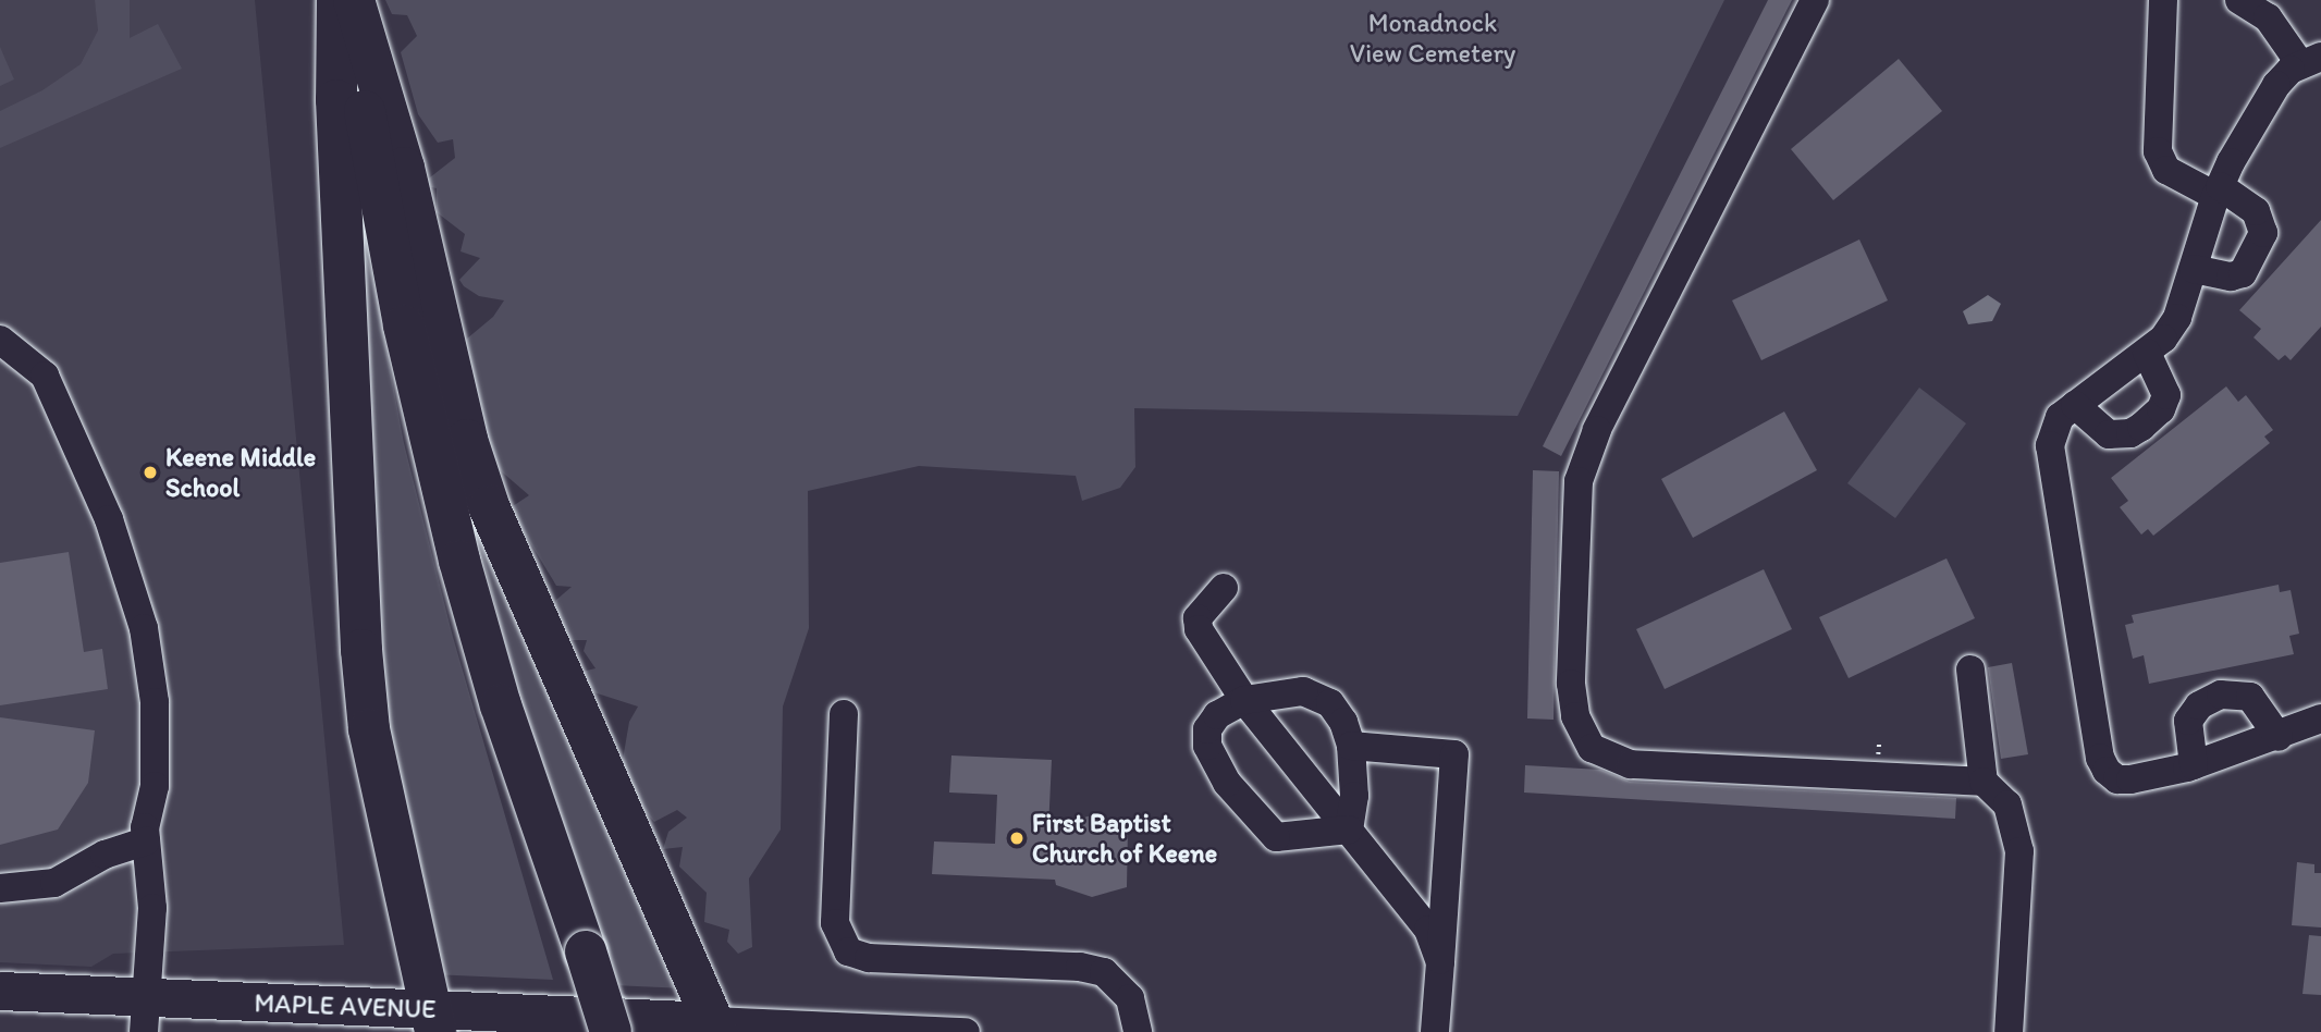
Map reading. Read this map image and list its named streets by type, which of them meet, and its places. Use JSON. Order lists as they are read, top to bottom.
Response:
{
  "streets": {
    "main road": ["MAPLE AVENUE"]
  },
  "parks": ["Monadnock View Cemetery"],
  "places": ["Keene Middle School", "First Baptist Church of Keene"]
}
